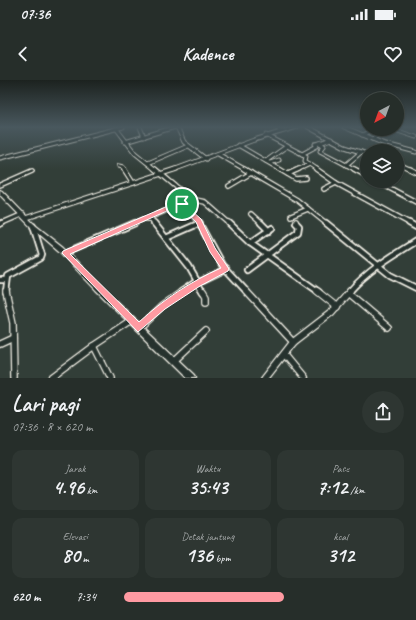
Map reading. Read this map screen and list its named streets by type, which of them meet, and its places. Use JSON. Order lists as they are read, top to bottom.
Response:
{
  "north": "bottom left",
  "page": {
    "status": "07:36",
    "header": "Kadence",
    "heading": ["Lari pagi", "07:36 · 8 × 620 m"],
    "stats": [
      ["Jarak", "4.96 km"],
      ["Waktu", "35:43"],
      ["Pace", "7:12 /km"],
      ["Elevasi", "80 m"],
      ["Detak jantung", "136 bpm"],
      ["kcal", "312"]
    ],
    "list": [
      {
        "name": "620 m",
        "note": "7:34"
      }
    ]
  }
}
